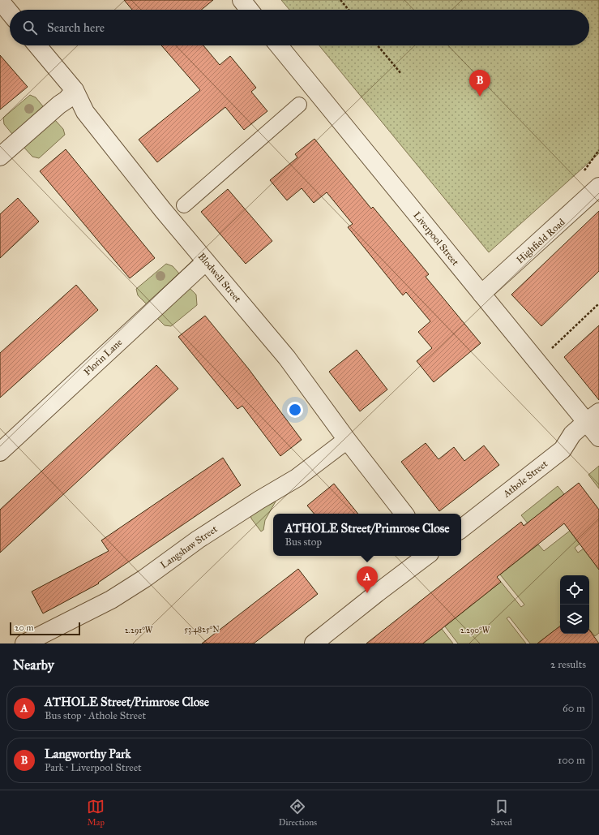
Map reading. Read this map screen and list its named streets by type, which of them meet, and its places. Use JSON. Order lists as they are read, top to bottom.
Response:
{
  "streets": {
    "street": [
      "Liverpool Street",
      "Highfield Road",
      "Blodwell Street",
      "Florin Lane",
      "Athole Street",
      "Langshaw Street"
    ]
  },
  "crossings": [
    ["Liverpool Street", "Highfield Road"],
    ["Liverpool Street", "Athole Street"],
    ["Blodwell Street", "Florin Lane"],
    ["Blodwell Street", "Langshaw Street"]
  ],
  "scale_bar": "20 m",
  "page": {
    "search": "Search here",
    "pins": ["B", "A"],
    "popup": ["ATHOLE Street/Primrose Close", "Bus stop"],
    "scale": "20 m",
    "heading": ["Nearby", "2 results"],
    "list": [
      {
        "mark": "A",
        "name": "ATHOLE Street/Primrose Close",
        "note": "Bus stop · Athole Street",
        "value": "60 m"
      },
      {
        "mark": "B",
        "name": "Langworthy Park",
        "note": "Park · Liverpool Street",
        "value": "100 m"
      }
    ],
    "nav": ["Map", "Directions", "Saved"]
  },
  "coordinates": ["53.4825°N", "2.291°W", "2.290°W"]
}
